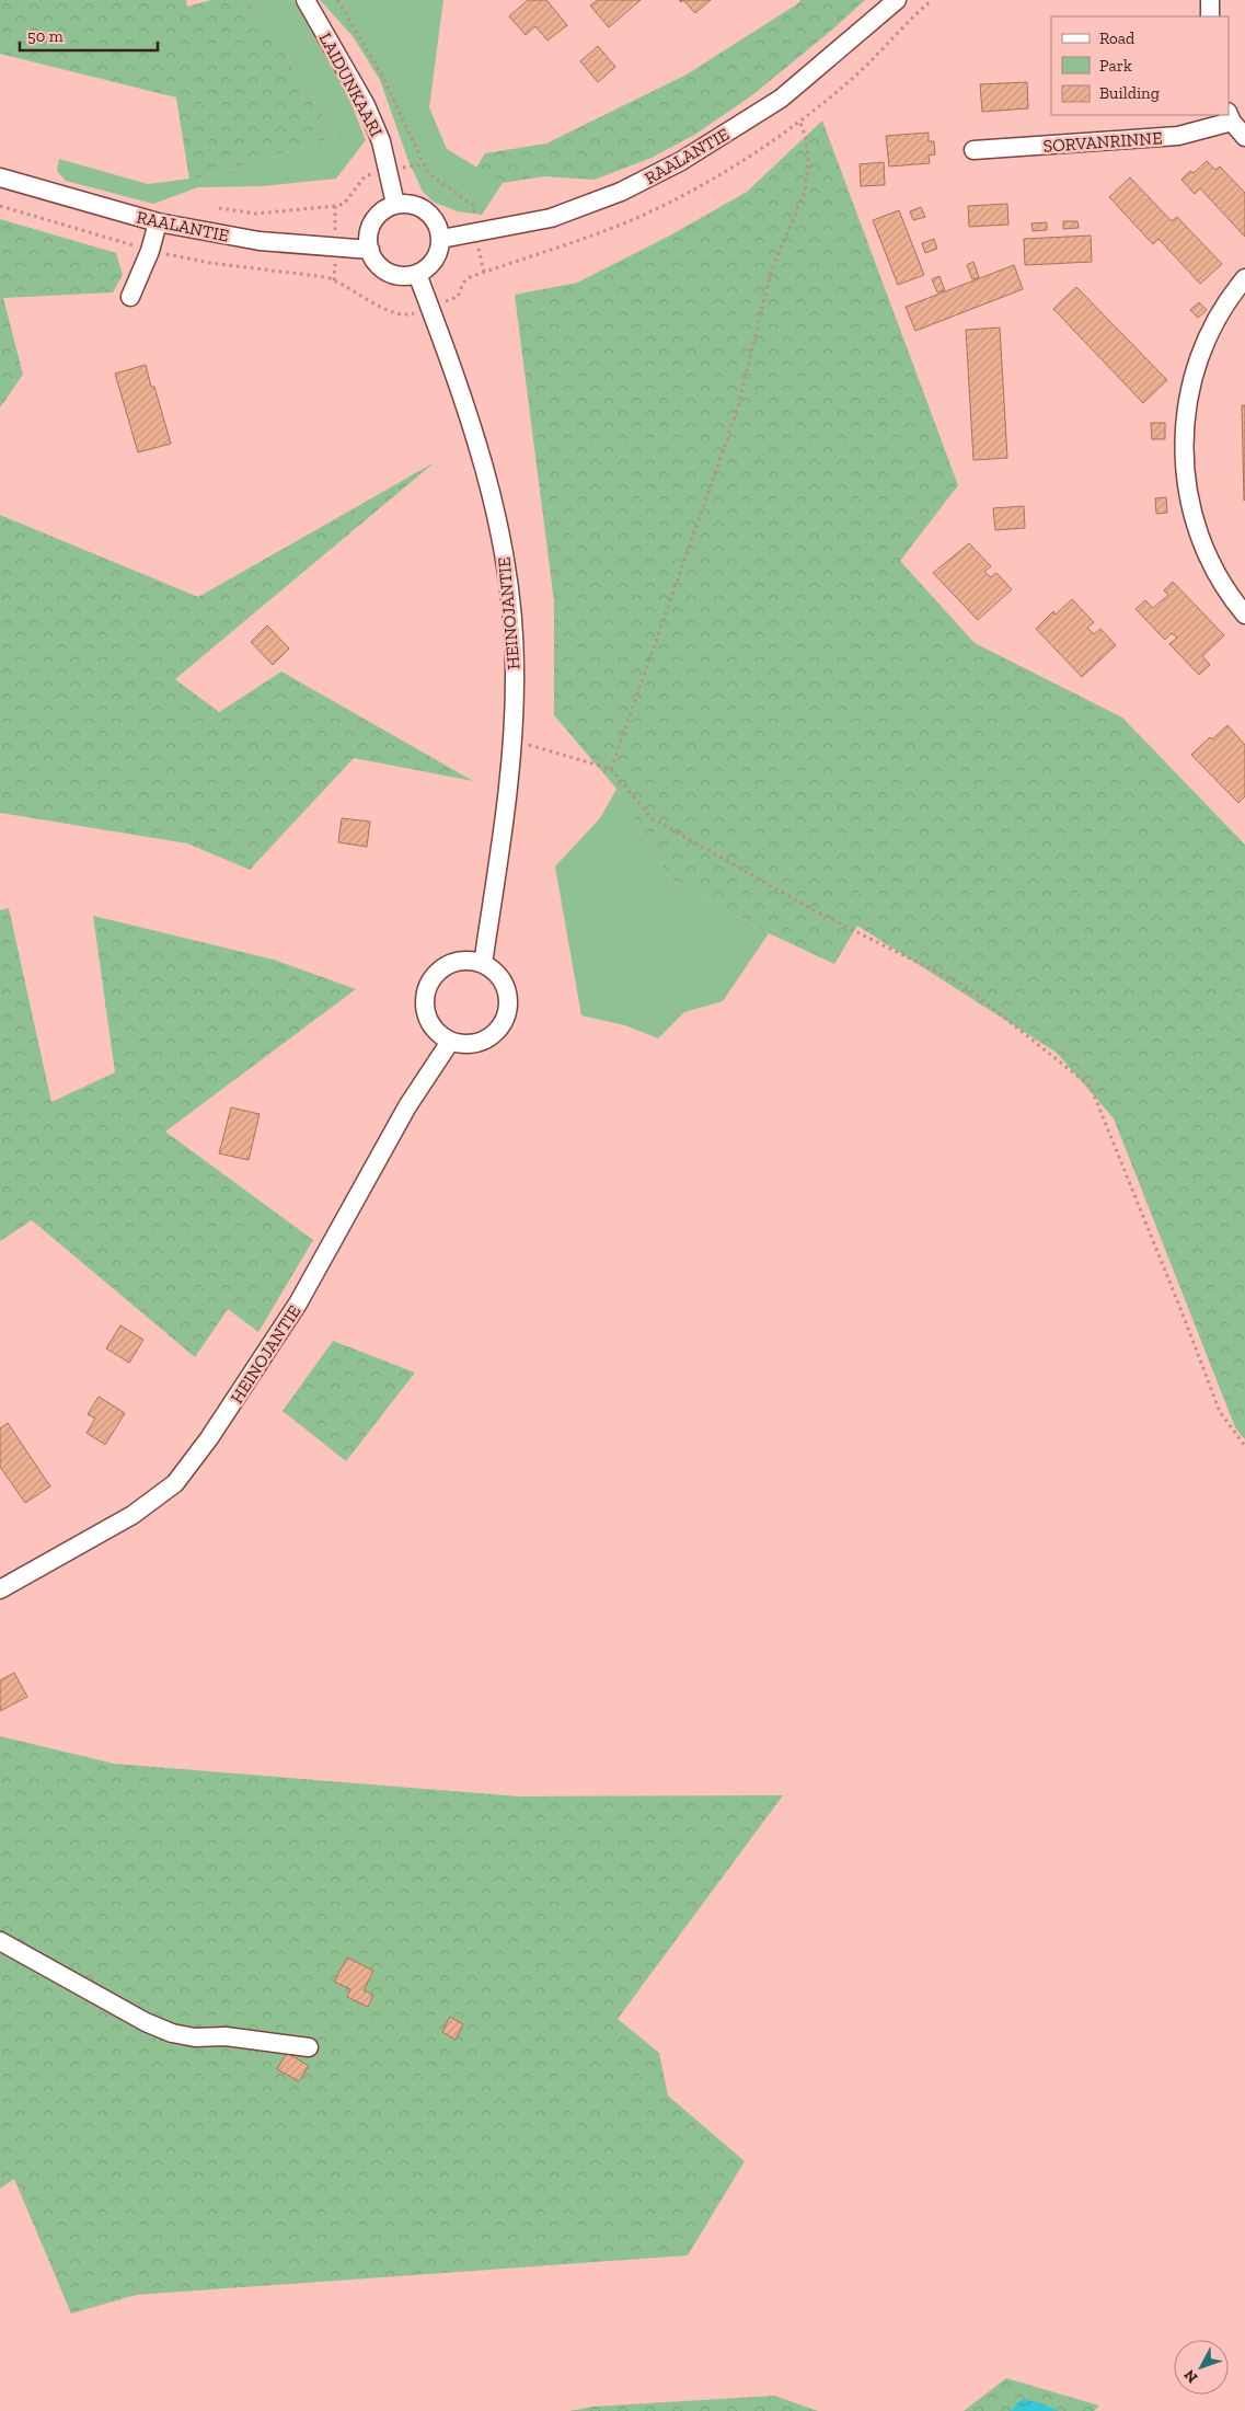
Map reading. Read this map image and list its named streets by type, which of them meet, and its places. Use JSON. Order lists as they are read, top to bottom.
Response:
{
  "streets": {
    "street": [
      "LAIDUNKAARI",
      "SORVANRINNE",
      "RAALANTIE",
      "HEINOJANTIE"
    ]
  },
  "crossings": [
    ["LAIDUNKAARI", "RAALANTIE"],
    ["LAIDUNKAARI", "HEINOJANTIE"],
    ["RAALANTIE", "HEINOJANTIE"]
  ],
  "legend": ["Road", "Park", "Building"],
  "scale_bar": "50 m",
  "north": "bottom left"
}
